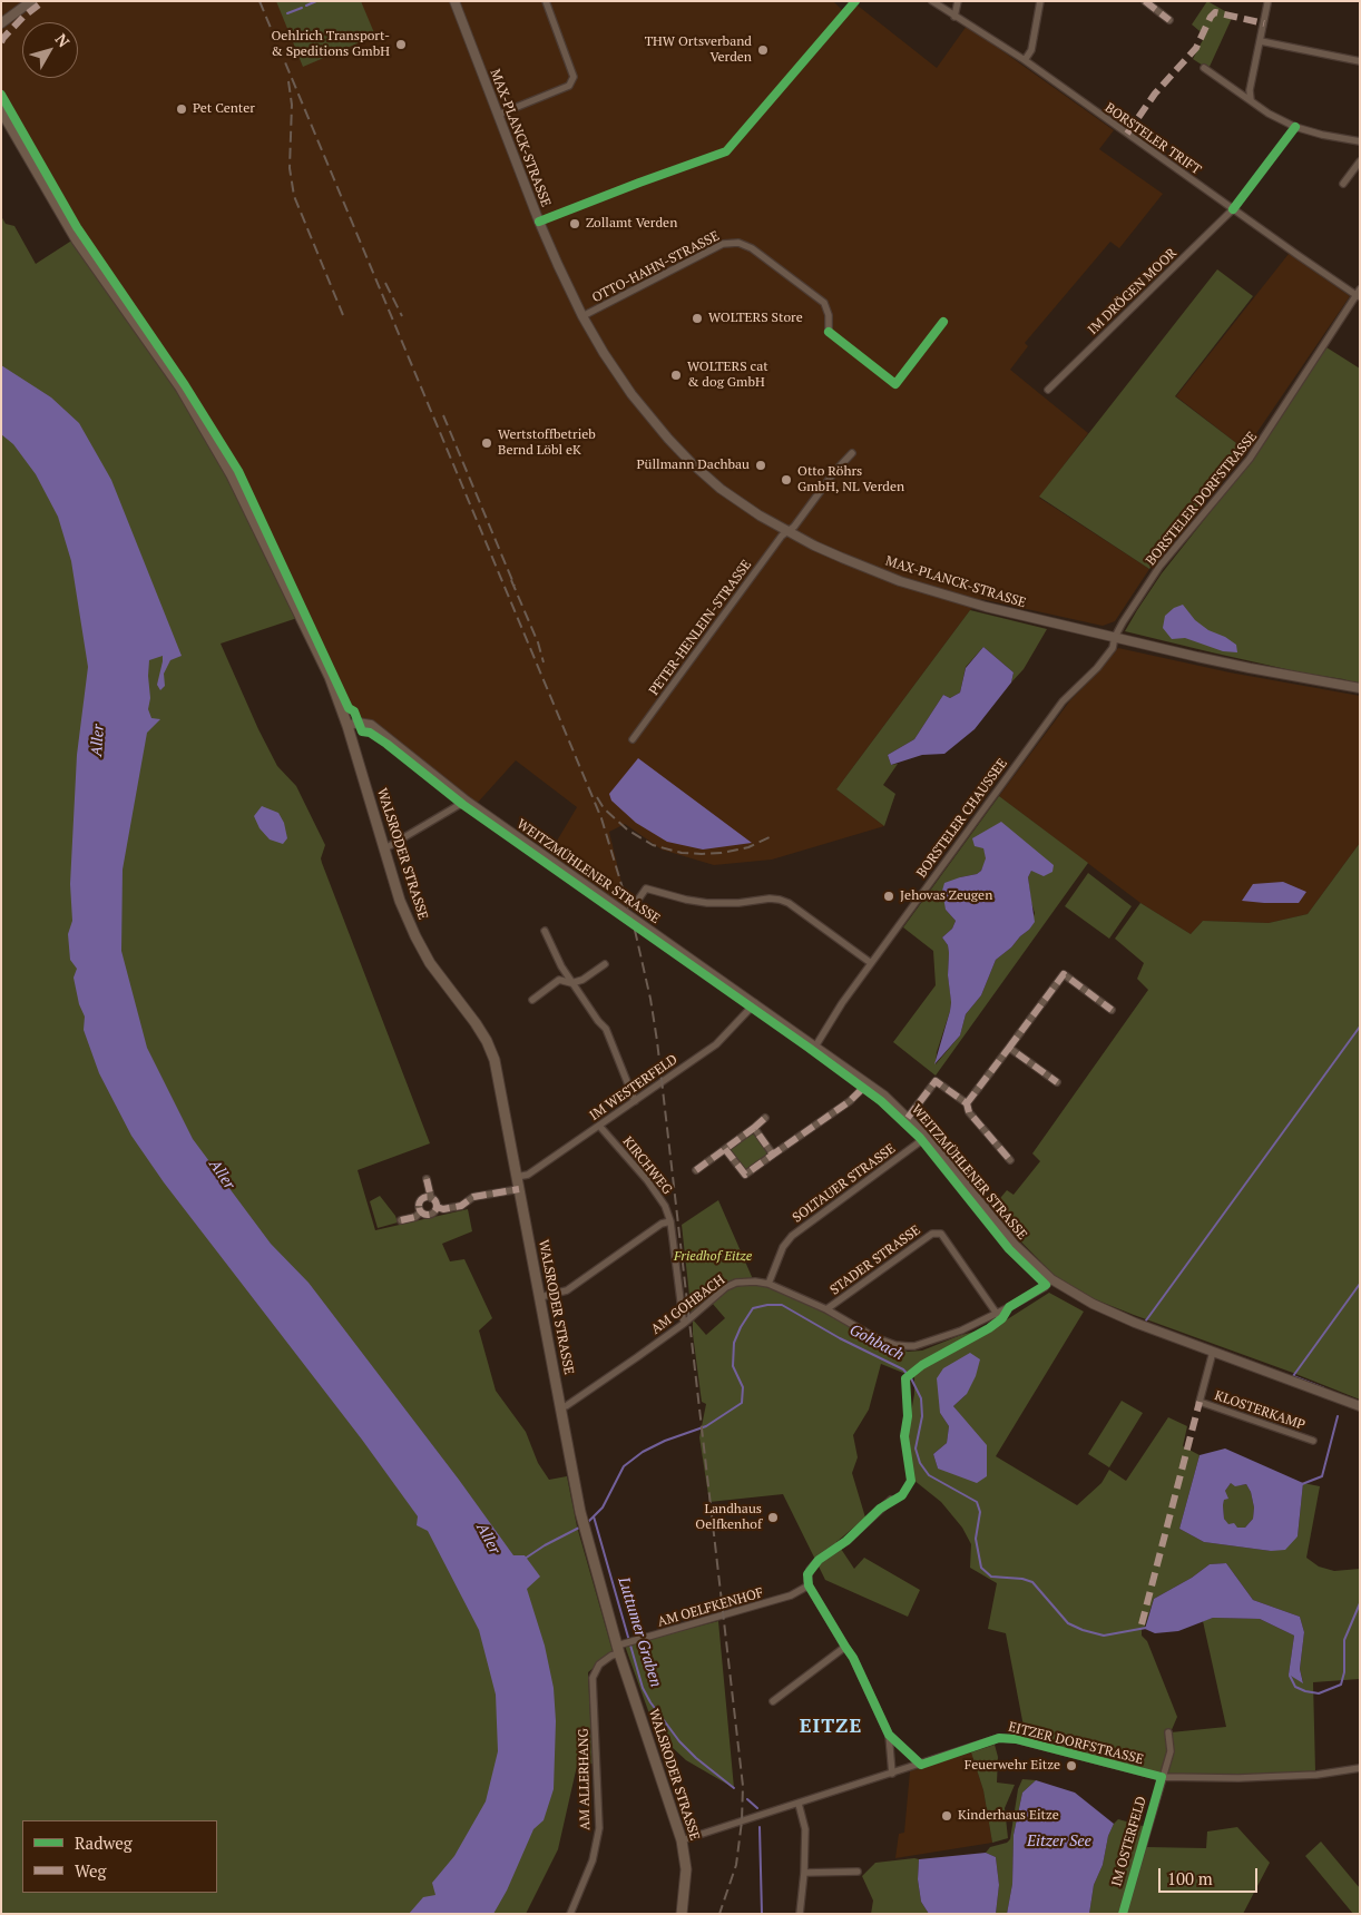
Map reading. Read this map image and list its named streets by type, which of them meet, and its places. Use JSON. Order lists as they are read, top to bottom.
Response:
{
  "streets": {
    "main road": ["WALSRODER STRASSE"],
    "street": [
      "MAX-PLANCK-STRASSE",
      "BORSTELER TRIFT",
      "OTTO-HAHN-STRASSE",
      "IM DRÖGEN MOOR",
      "BORSTELER DORFSTRASSE",
      "PETER-HENLEIN-STRASSE",
      "BORSTELER CHAUSSEE",
      "WEITZMÜHLENER STRASSE",
      "IM WESTERFELD",
      "KIRCHWEG",
      "SOLTAUER STRASSE",
      "STADER STRASSE",
      "AM GOHBACH",
      "KLOSTERKAMP",
      "AM OELFKENHOF",
      "EITZER DORFSTRASSE",
      "AM ALLERHANG",
      "IM OSTERFELD"
    ]
  },
  "crossings": [
    ["MAX-PLANCK-STRASSE", "OTTO-HAHN-STRASSE"],
    ["MAX-PLANCK-STRASSE", "BORSTELER DORFSTRASSE"],
    ["MAX-PLANCK-STRASSE", "PETER-HENLEIN-STRASSE"],
    ["MAX-PLANCK-STRASSE", "BORSTELER CHAUSSEE"],
    ["BORSTELER TRIFT", "IM DRÖGEN MOOR"],
    ["BORSTELER TRIFT", "BORSTELER DORFSTRASSE"],
    ["BORSTELER DORFSTRASSE", "BORSTELER CHAUSSEE"],
    ["BORSTELER CHAUSSEE", "WEITZMÜHLENER STRASSE"],
    ["WALSRODER STRASSE", "WEITZMÜHLENER STRASSE"],
    ["WALSRODER STRASSE", "IM WESTERFELD"],
    ["WALSRODER STRASSE", "AM GOHBACH"],
    ["WALSRODER STRASSE", "AM OELFKENHOF"],
    ["WALSRODER STRASSE", "EITZER DORFSTRASSE"],
    ["WALSRODER STRASSE", "AM ALLERHANG"],
    ["WEITZMÜHLENER STRASSE", "IM WESTERFELD"],
    ["WEITZMÜHLENER STRASSE", "SOLTAUER STRASSE"],
    ["WEITZMÜHLENER STRASSE", "AM GOHBACH"],
    ["WEITZMÜHLENER STRASSE", "KLOSTERKAMP"],
    ["IM WESTERFELD", "KIRCHWEG"],
    ["KIRCHWEG", "AM GOHBACH"],
    ["SOLTAUER STRASSE", "AM GOHBACH"],
    ["STADER STRASSE", "AM GOHBACH"],
    ["AM OELFKENHOF", "AM ALLERHANG"],
    ["EITZER DORFSTRASSE", "IM OSTERFELD"]
  ],
  "districts": ["EITZE"],
  "water": [
    "Aller",
    "Gohbach",
    "Luttumer Graben",
    "Eitzer See"
  ],
  "parks": ["Friedhof Eitze"],
  "places": [
    "Oehlrich Transport- & Speditions GmbH",
    "THW Ortsverband Verden",
    "Pet Center",
    "Zollamt Verden",
    "WOLTERS Store",
    "WOLTERS cat & dog GmbH",
    "Wertstoffbetrieb Bernd Löbl eK",
    "Püllmann Dachbau",
    "Otto Röhrs GmbH, NL Verden",
    "Jehovas Zeugen",
    "Landhaus Oelfkenhof",
    "Feuerwehr Eitze",
    "Kinderhaus Eitze"
  ],
  "legend": ["Radweg", "Weg"],
  "scale_bar": "100 m",
  "north": "top right"
}
